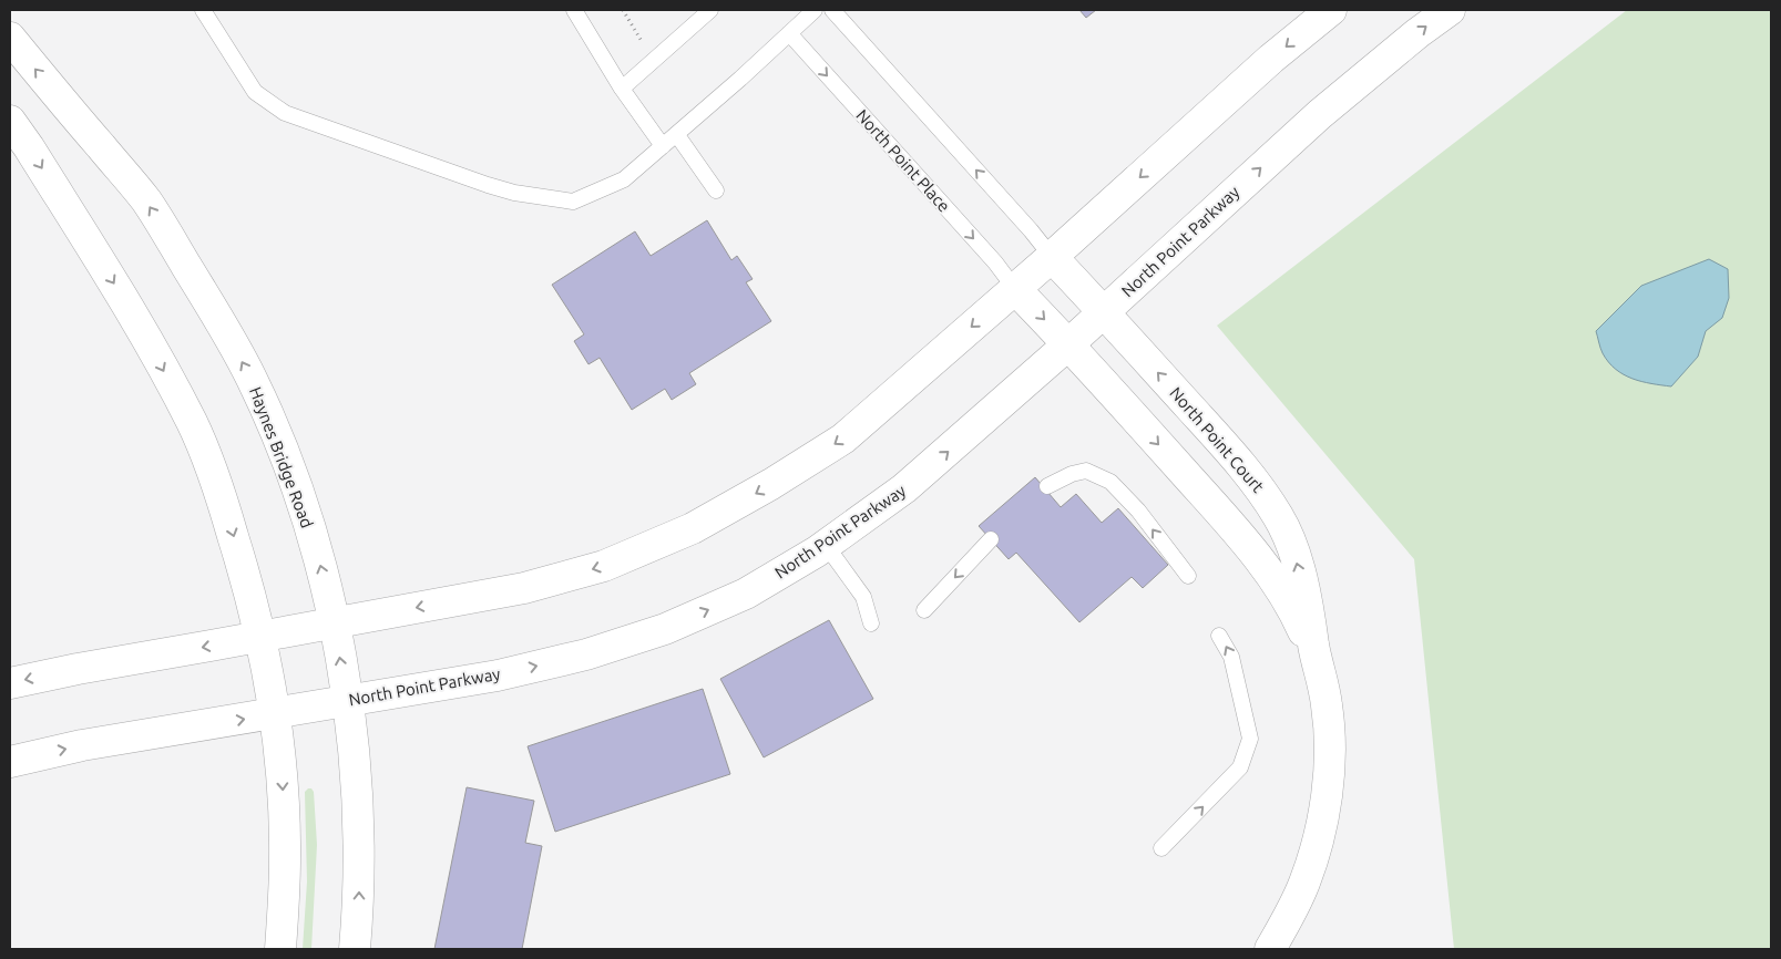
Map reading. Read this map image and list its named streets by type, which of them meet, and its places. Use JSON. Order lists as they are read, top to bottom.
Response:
{
  "streets": {
    "street": ["North Point Parkway", "North Point Court", "Haynes Bridge Road"],
    "lane": ["North Point Place"]
  },
  "crossings": [
    ["North Point Place", "North Point Court"],
    ["North Point Parkway", "North Point Court"],
    ["North Point Parkway", "Haynes Bridge Road"]
  ]
}
